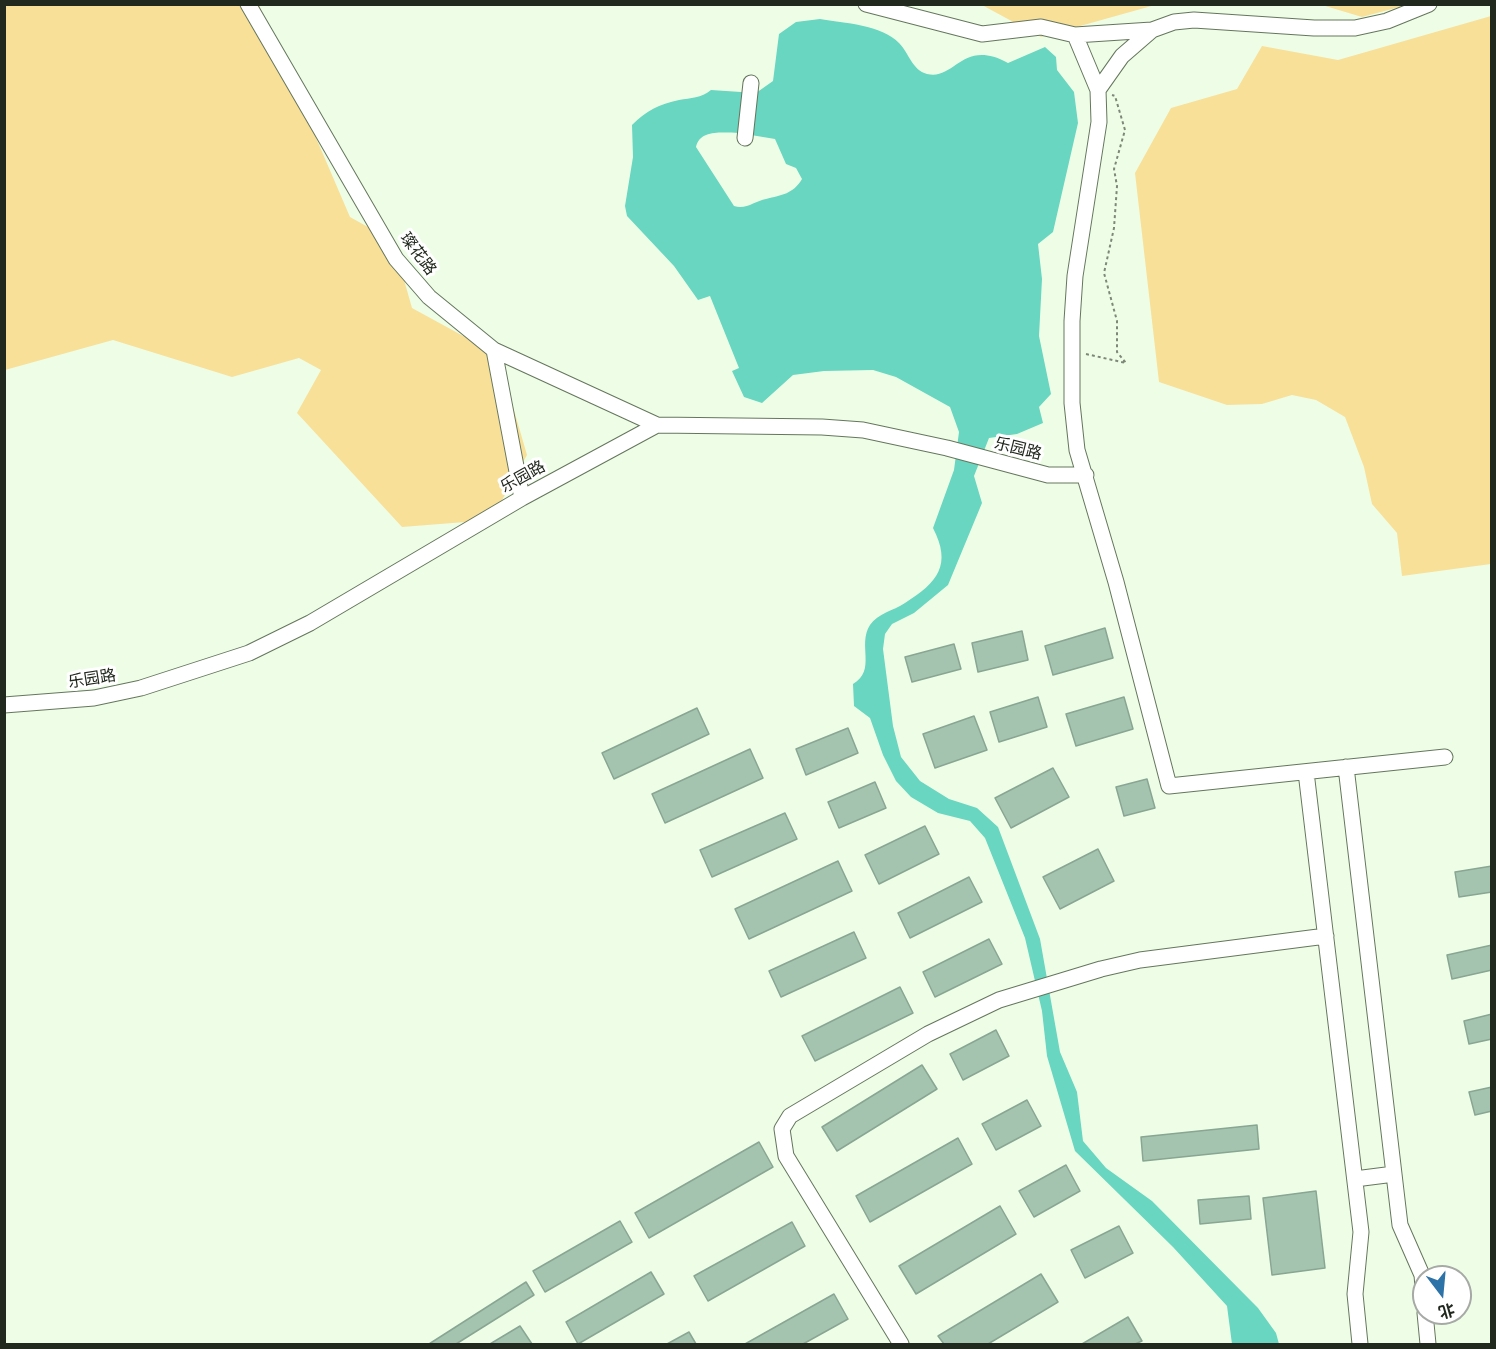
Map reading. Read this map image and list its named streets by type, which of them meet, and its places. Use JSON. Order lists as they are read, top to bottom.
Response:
{
  "streets": {
    "street": ["璨花路", "乐园路"]
  },
  "crossings": [
    ["璨花路", "乐园路"]
  ],
  "north": "bottom"
}
